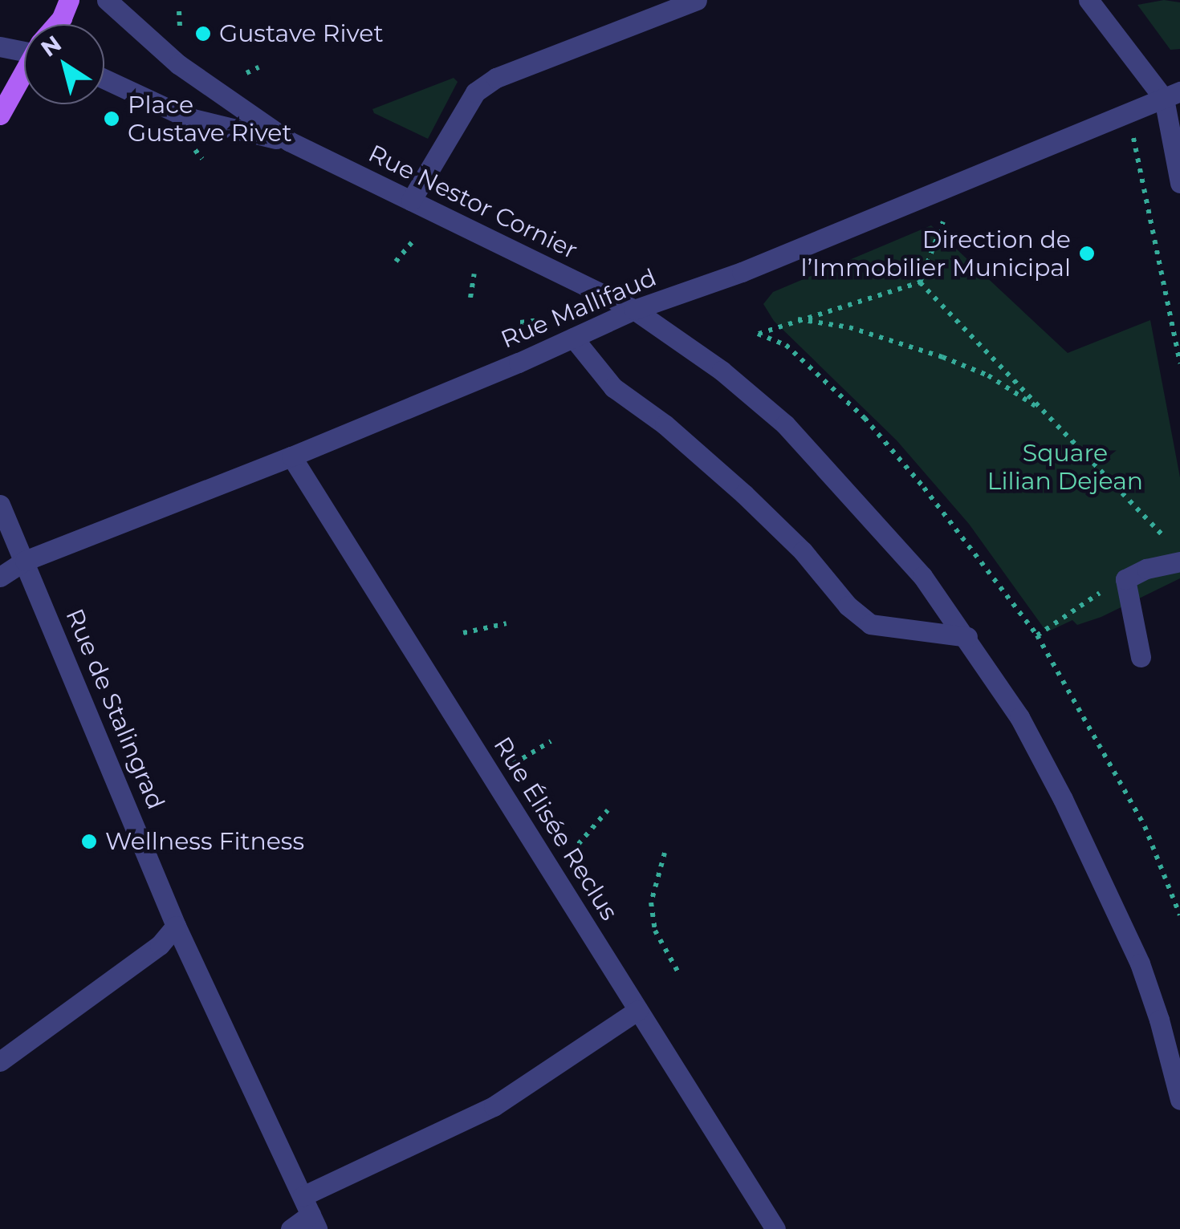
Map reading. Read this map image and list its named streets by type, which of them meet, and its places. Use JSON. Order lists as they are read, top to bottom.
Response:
{
  "streets": {
    "street": [
      "Rue Nestor Cornier",
      "Rue Mallifaud",
      "Rue de Stalingrad",
      "Rue Élisée Reclus"
    ]
  },
  "crossings": [
    ["Rue Nestor Cornier", "Rue Mallifaud"],
    ["Rue Mallifaud", "Rue de Stalingrad"],
    ["Rue Mallifaud", "Rue Élisée Reclus"]
  ],
  "parks": ["Square Lilian Dejean"],
  "places": [
    "Gustave Rivet",
    "Place Gustave Rivet",
    "Direction de l’Immobilier Municipal",
    "Wellness Fitness"
  ],
  "north": "top left"
}
